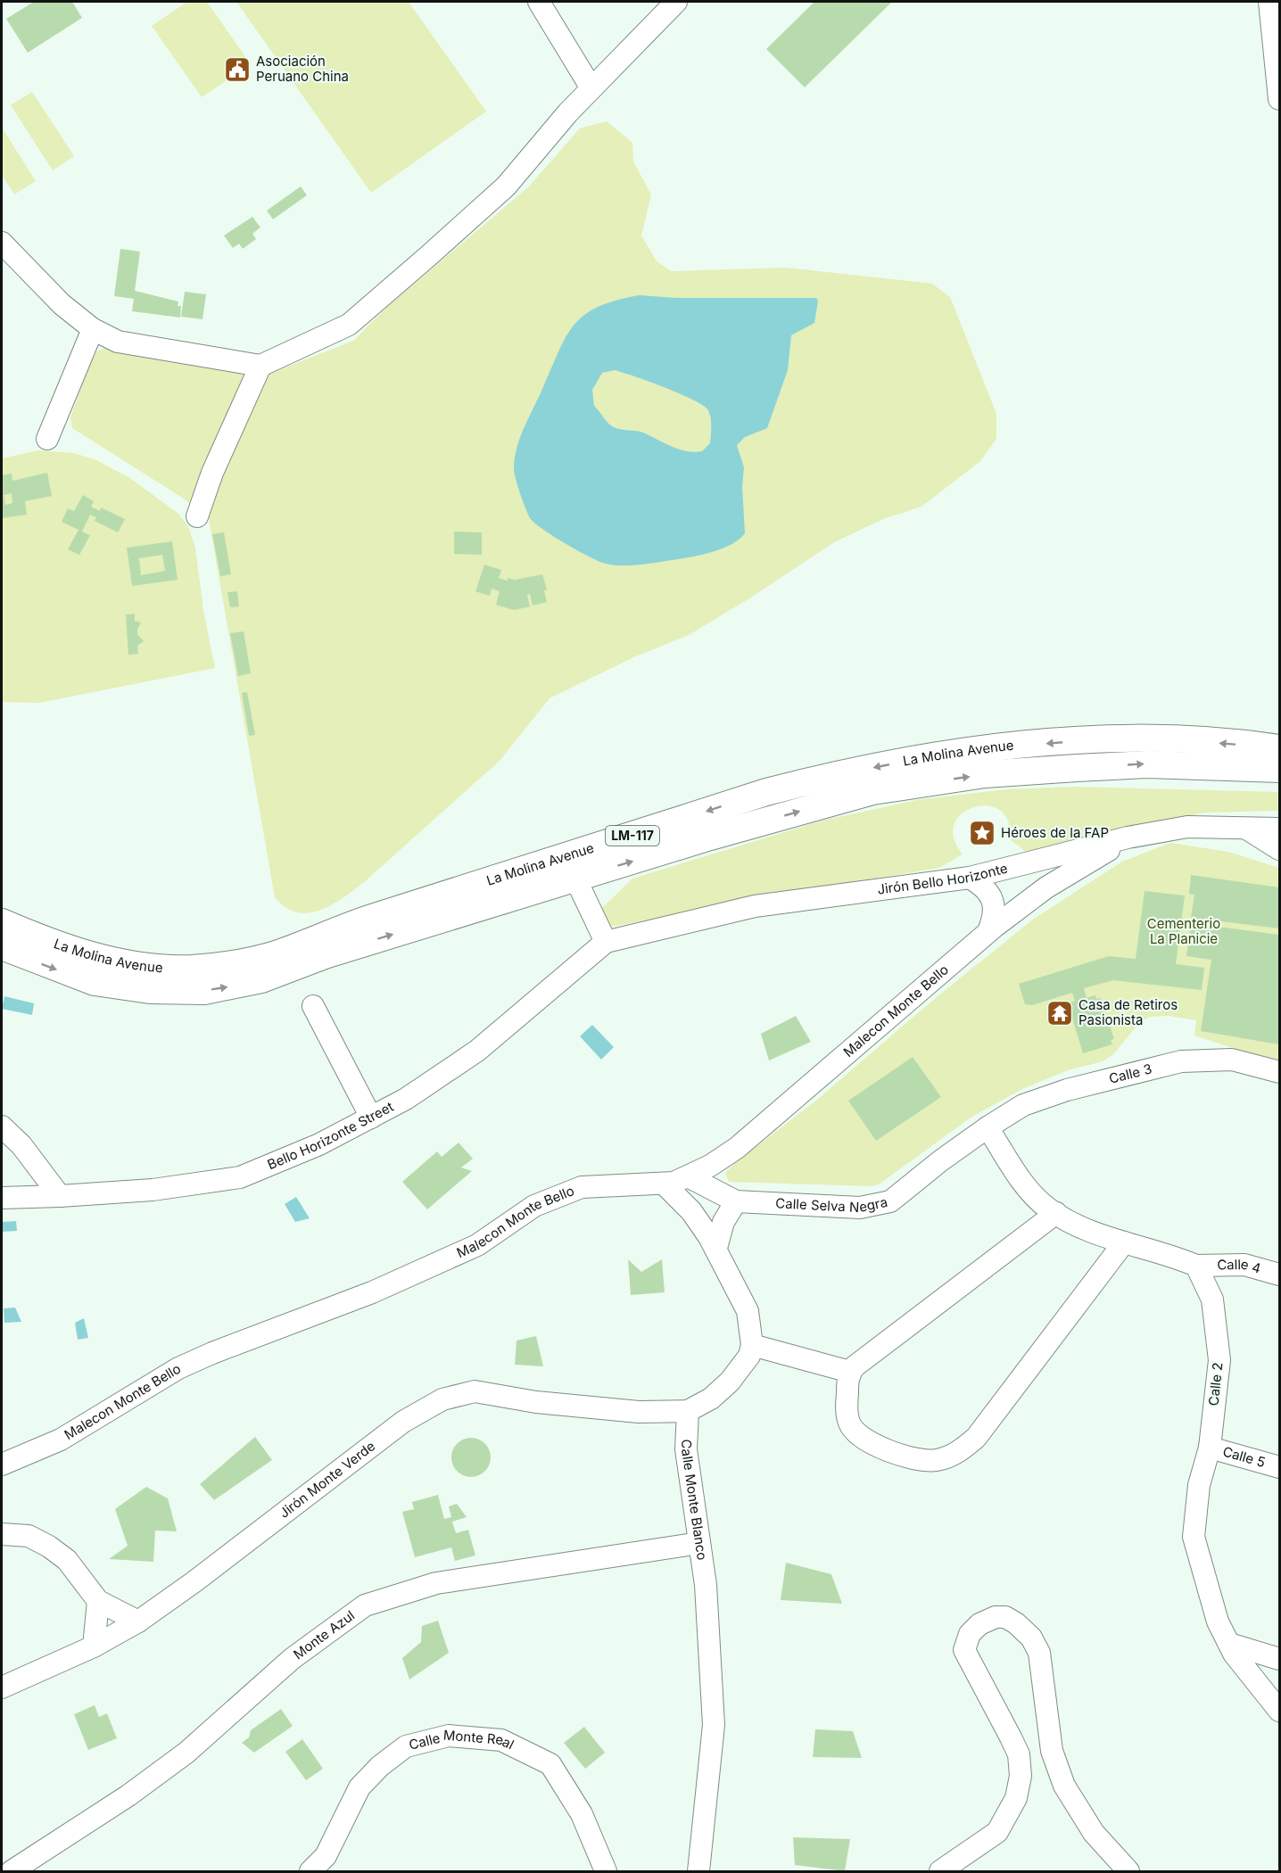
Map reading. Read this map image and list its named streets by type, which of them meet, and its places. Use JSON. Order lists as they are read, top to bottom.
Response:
{
  "streets": {
    "main road": ["La Molina Avenue", "LM-117"],
    "street": [
      "Jirón Bello Horizonte",
      "Malecon Monte Bello",
      "Calle 3",
      "Bello Horizonte Street",
      "Calle Selva Negra",
      "Calle 4",
      "Calle 2",
      "Calle 5",
      "Jirón Monte Verde",
      "Calle Monte Blanco",
      "Monte Azul",
      "Calle Monte Real"
    ]
  },
  "crossings": [
    ["Jirón Bello Horizonte", "Malecon Monte Bello"],
    ["Jirón Bello Horizonte", "Bello Horizonte Street"],
    ["Malecon Monte Bello", "Calle Selva Negra"],
    ["Calle 3", "Calle Selva Negra"],
    ["Calle 4", "Calle 2"],
    ["Calle 2", "Calle 5"],
    ["Jirón Monte Verde", "Calle Monte Blanco"],
    ["Calle Monte Blanco", "Monte Azul"]
  ],
  "parks": ["Cementerio La Planicie"],
  "places": {
    "public building": ["Asociación Peruano China"],
    "place": ["Héroes de la FAP"],
    "temple": ["Casa de Retiros Pasionista"]
  }
}
